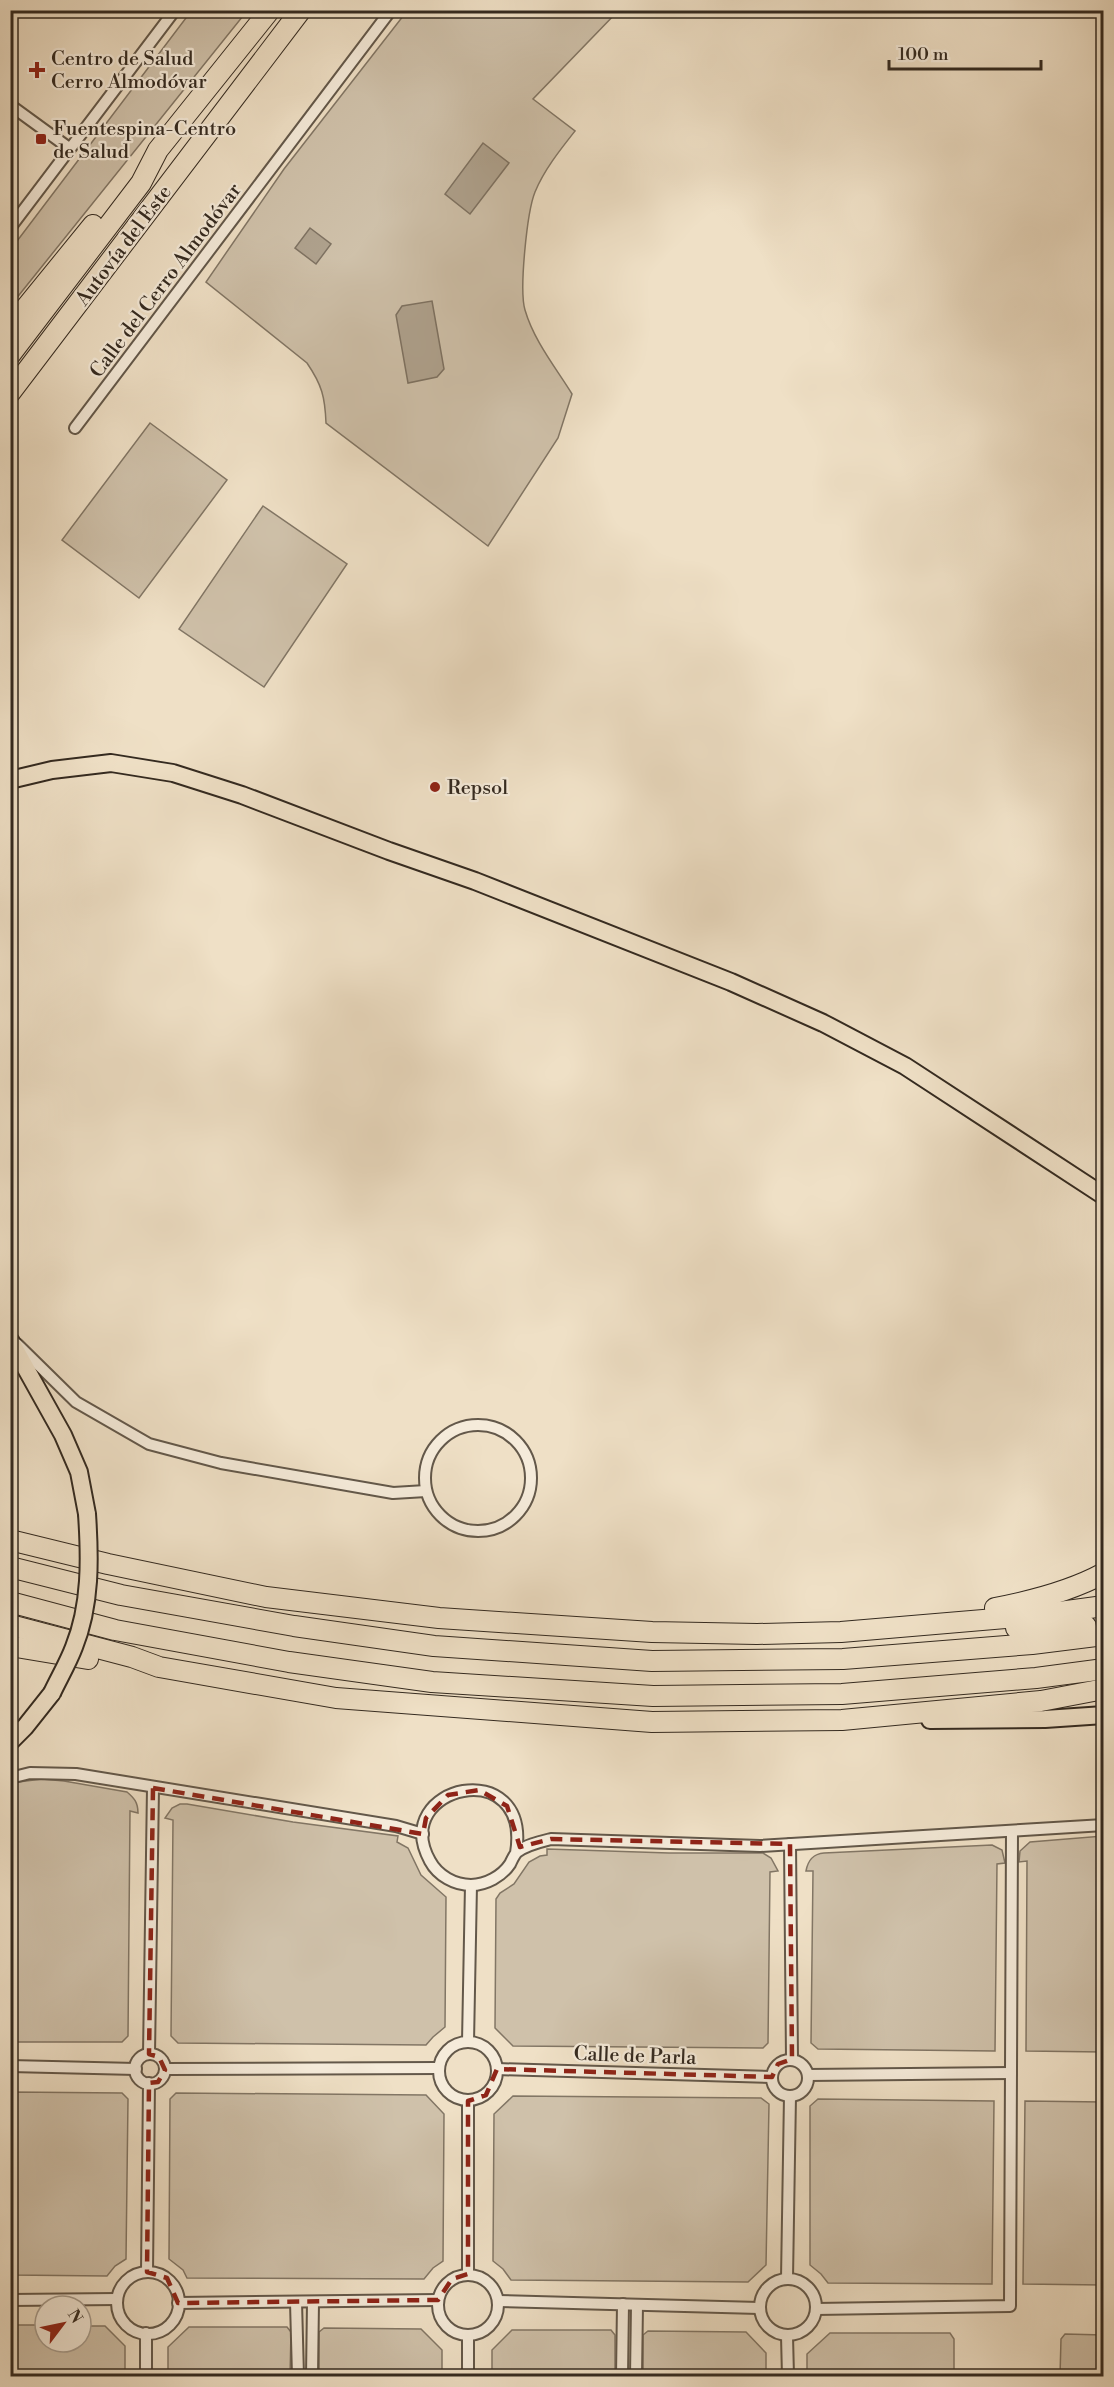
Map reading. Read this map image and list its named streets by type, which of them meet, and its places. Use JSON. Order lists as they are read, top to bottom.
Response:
{
  "streets": {
    "highway": ["Autovía del Este"],
    "street": ["Calle del Cerro Almodóvar", "Calle de Parla"]
  },
  "places": {
    "health": ["Centro de Salud Cerro Almodóvar"],
    "transit": ["Fuentespina-Centro de Salud"],
    "other": ["Repsol"]
  },
  "scale_bar": "100 m",
  "north": "top right"
}
